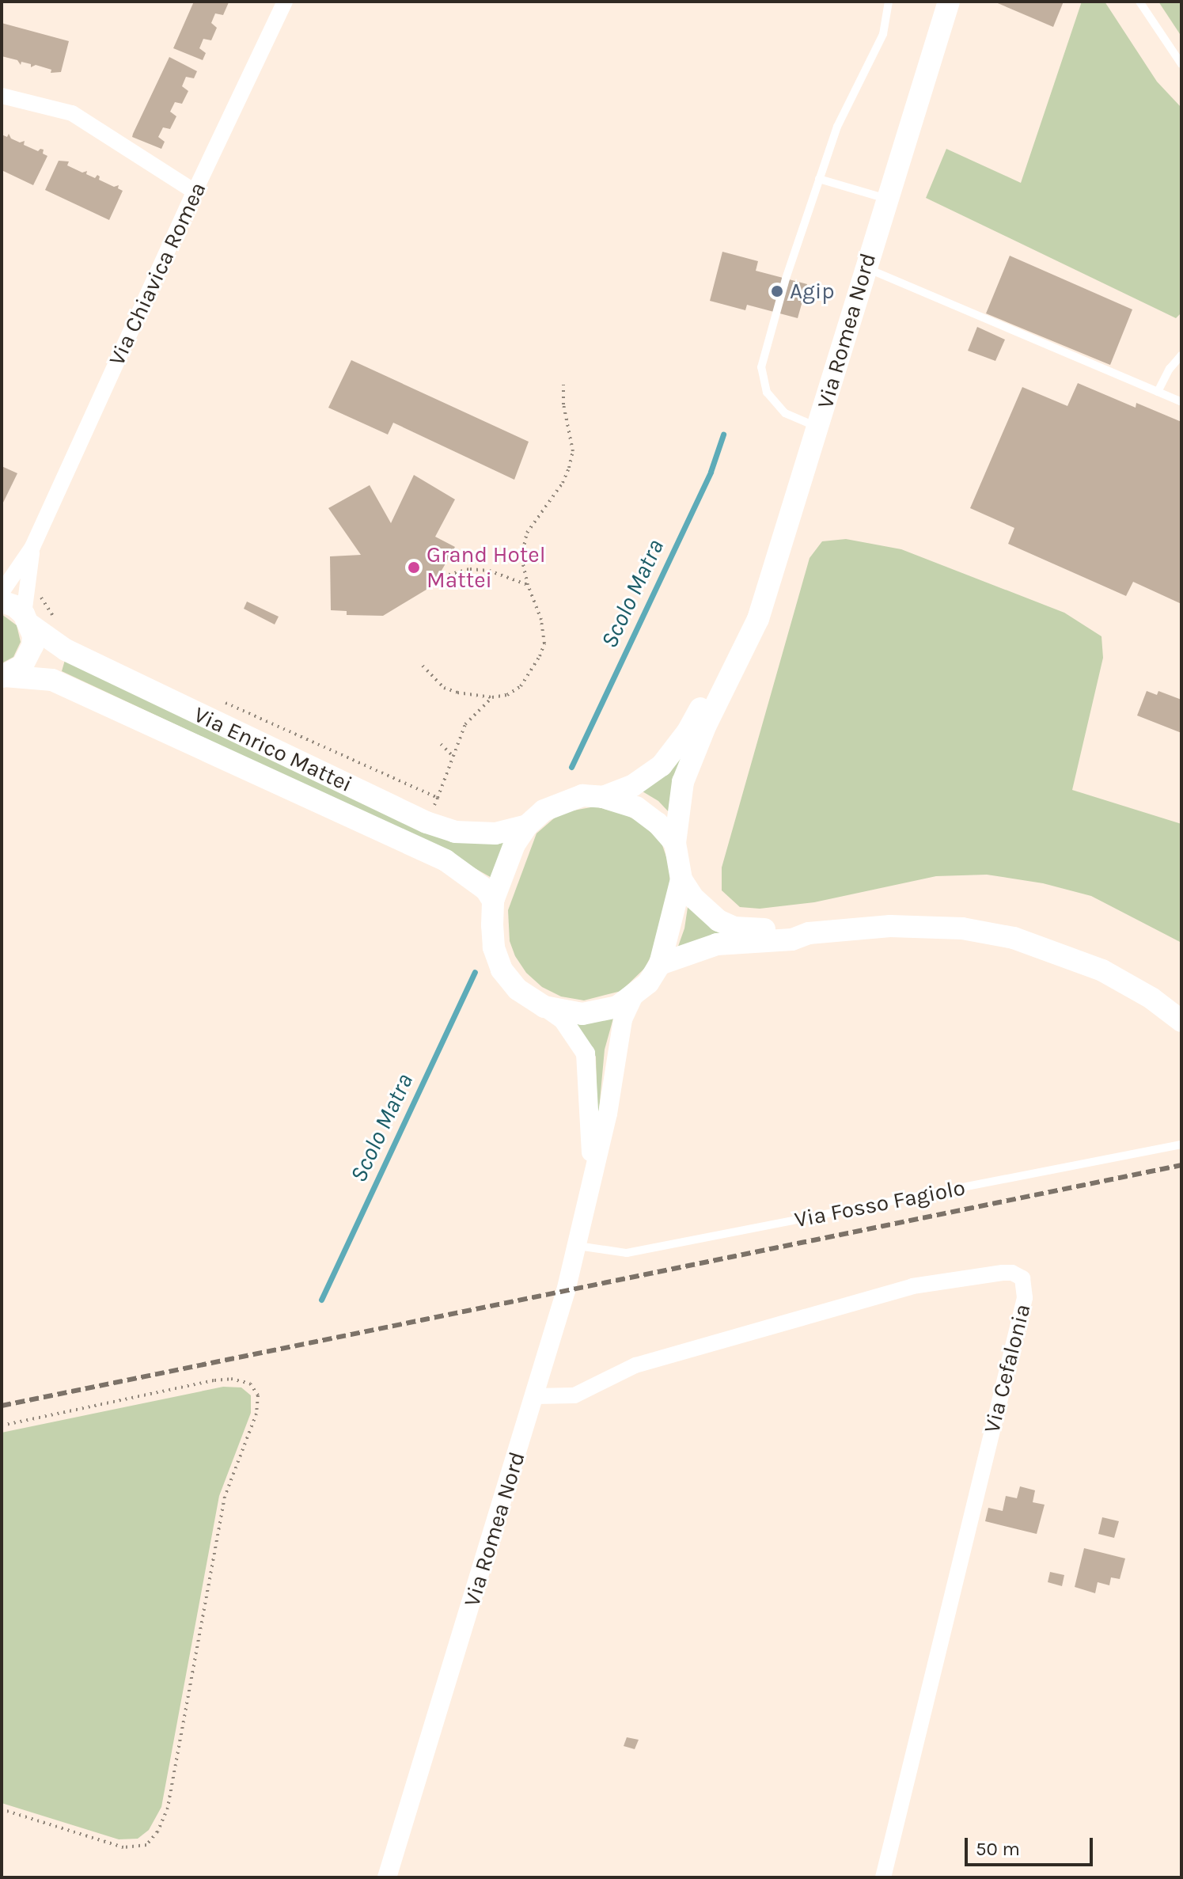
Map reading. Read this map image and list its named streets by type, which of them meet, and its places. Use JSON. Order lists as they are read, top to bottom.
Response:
{
  "streets": {
    "main road": ["Via Romea Nord", "Via Enrico Mattei"],
    "street": ["Via Chiavica Romea", "Via Cefalonia"],
    "lane": ["Via Fosso Fagiolo"]
  },
  "crossings": [
    ["Via Chiavica Romea", "Via Enrico Mattei"],
    ["Via Romea Nord", "Via Enrico Mattei"],
    ["Via Romea Nord", "Via Fosso Fagiolo"],
    ["Via Romea Nord", "Via Cefalonia"]
  ],
  "water": ["Scolo Matra"],
  "places": ["Agip", "Grand Hotel Mattei"],
  "scale_bar": "50 m"
}
